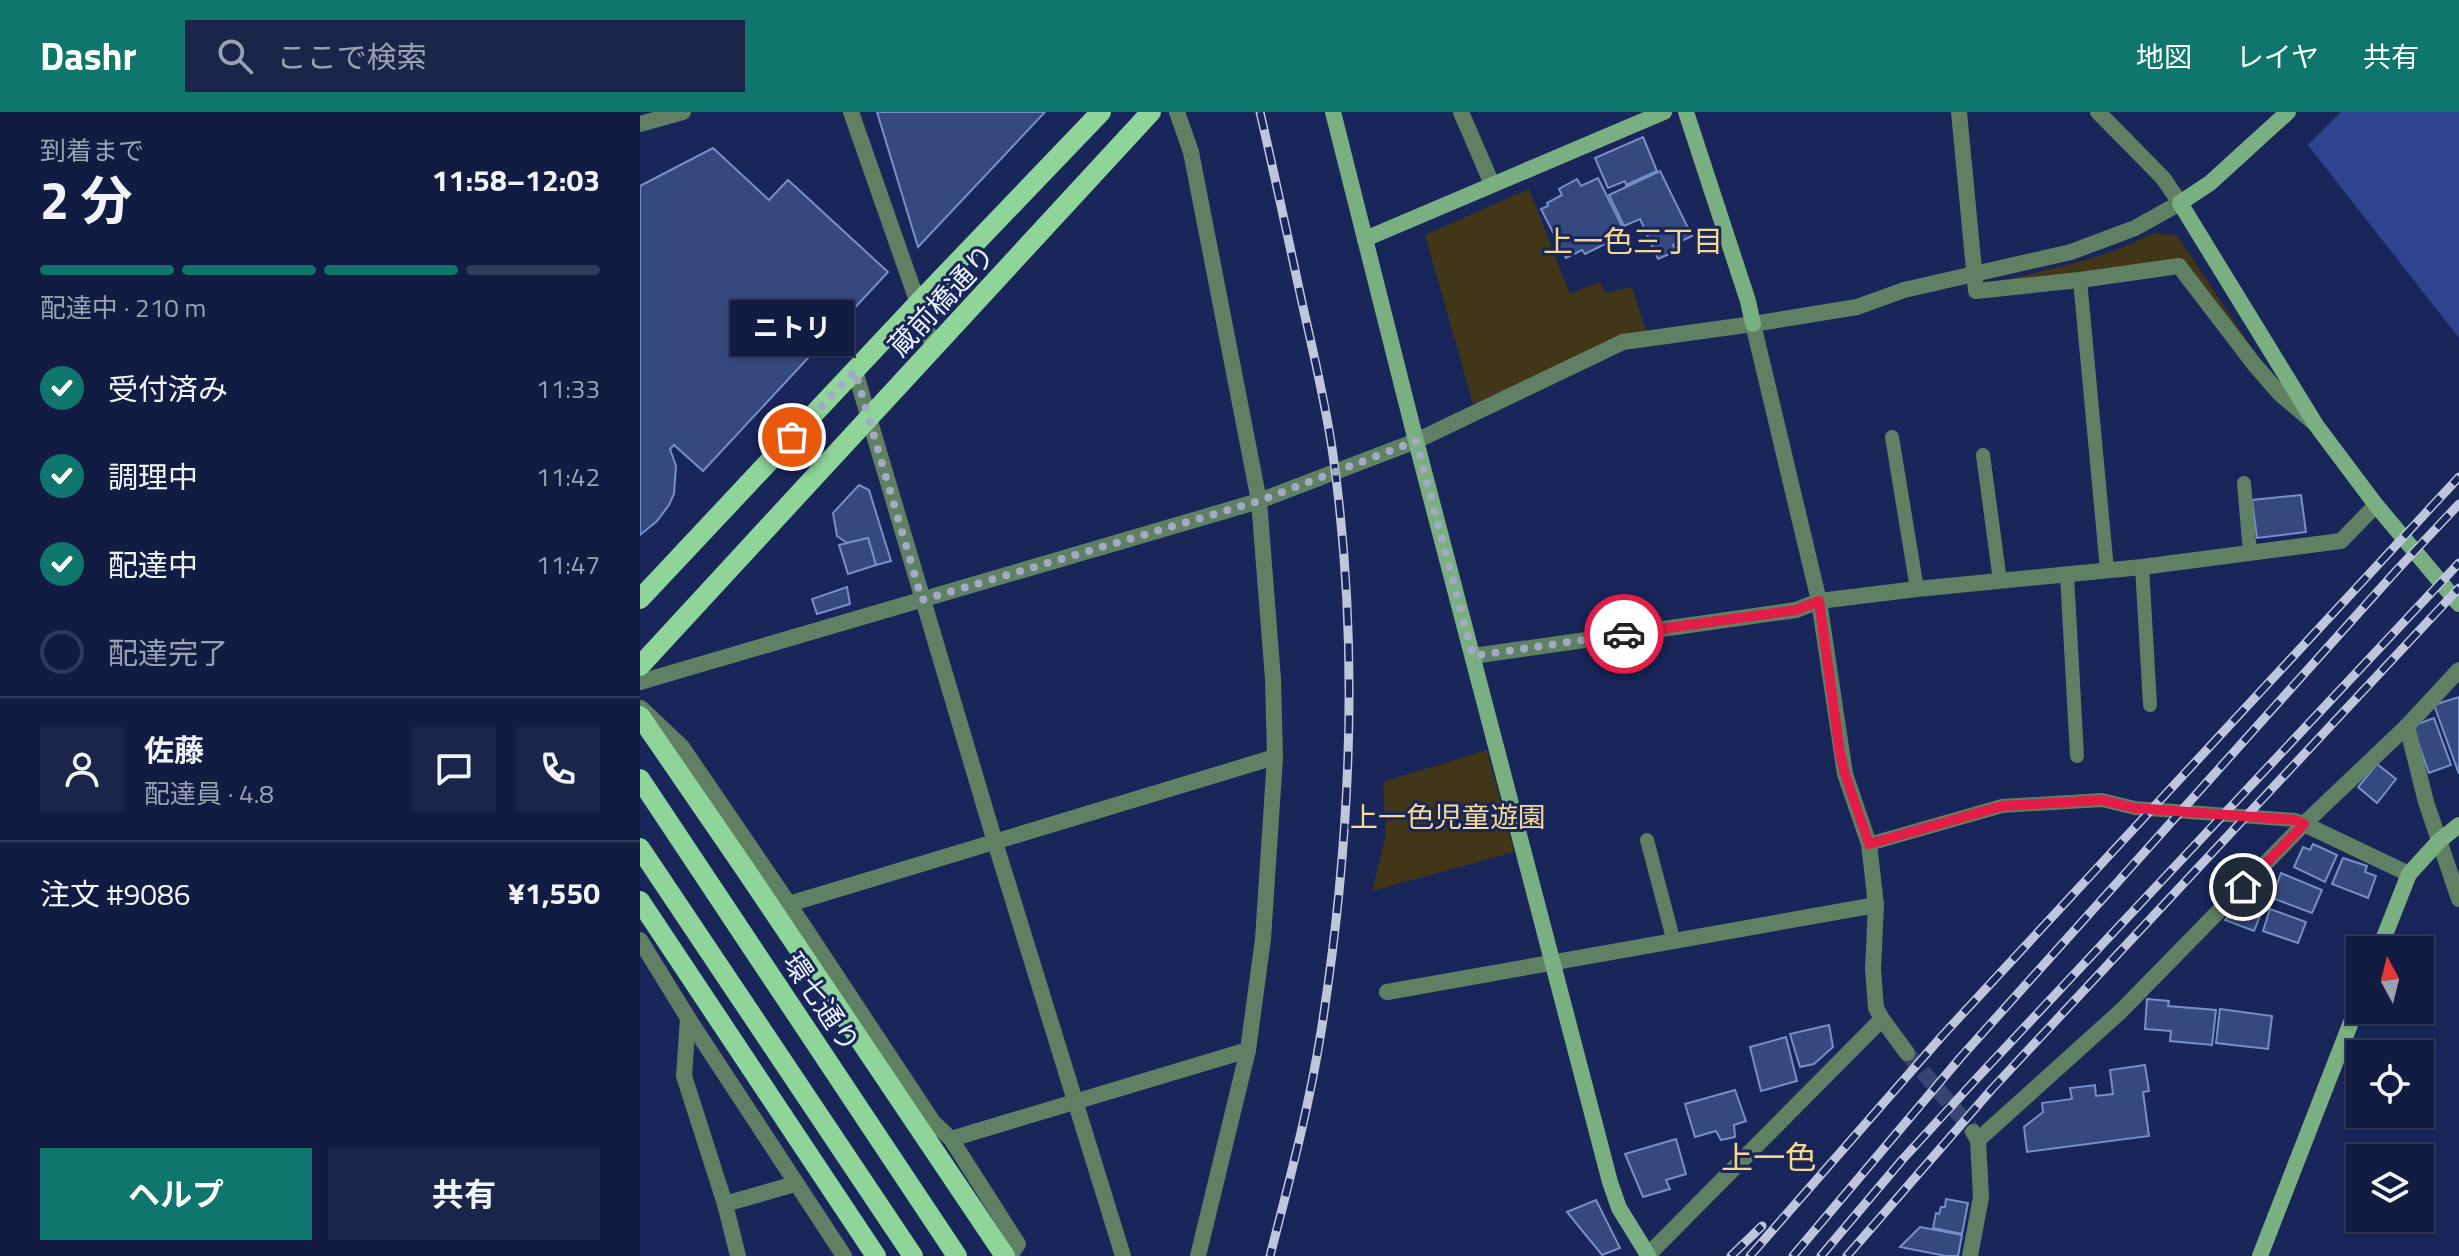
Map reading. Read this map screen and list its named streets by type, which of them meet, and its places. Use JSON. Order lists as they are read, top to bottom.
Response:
{
  "streets": {
    "main road": ["蔵前橋通り", "環七通り"]
  },
  "districts": ["上一色三丁目", "上一色"],
  "parks": ["上一色児童遊園"],
  "places": ["ニトリ"],
  "north": "top",
  "page": {
    "header": "Dashr",
    "search": "ここで検索",
    "nav": ["地図", "レイヤ", "共有"],
    "heading": ["2 分", "到着まで", "11:58–12:03"],
    "panel": [
      "佐藤",
      "配達員 · 4.8",
      "注文 #9086",
      "¥1,550"
    ],
    "bar": "配達中 · 210 m",
    "bubble": "ニトリ",
    "list": [
      ["受付済み", "11:33"],
      ["調理中", "11:42"],
      ["配達中", "11:47"],
      "配達完了"
    ],
    "buttons": ["ヘルプ", "共有"]
  }
}
